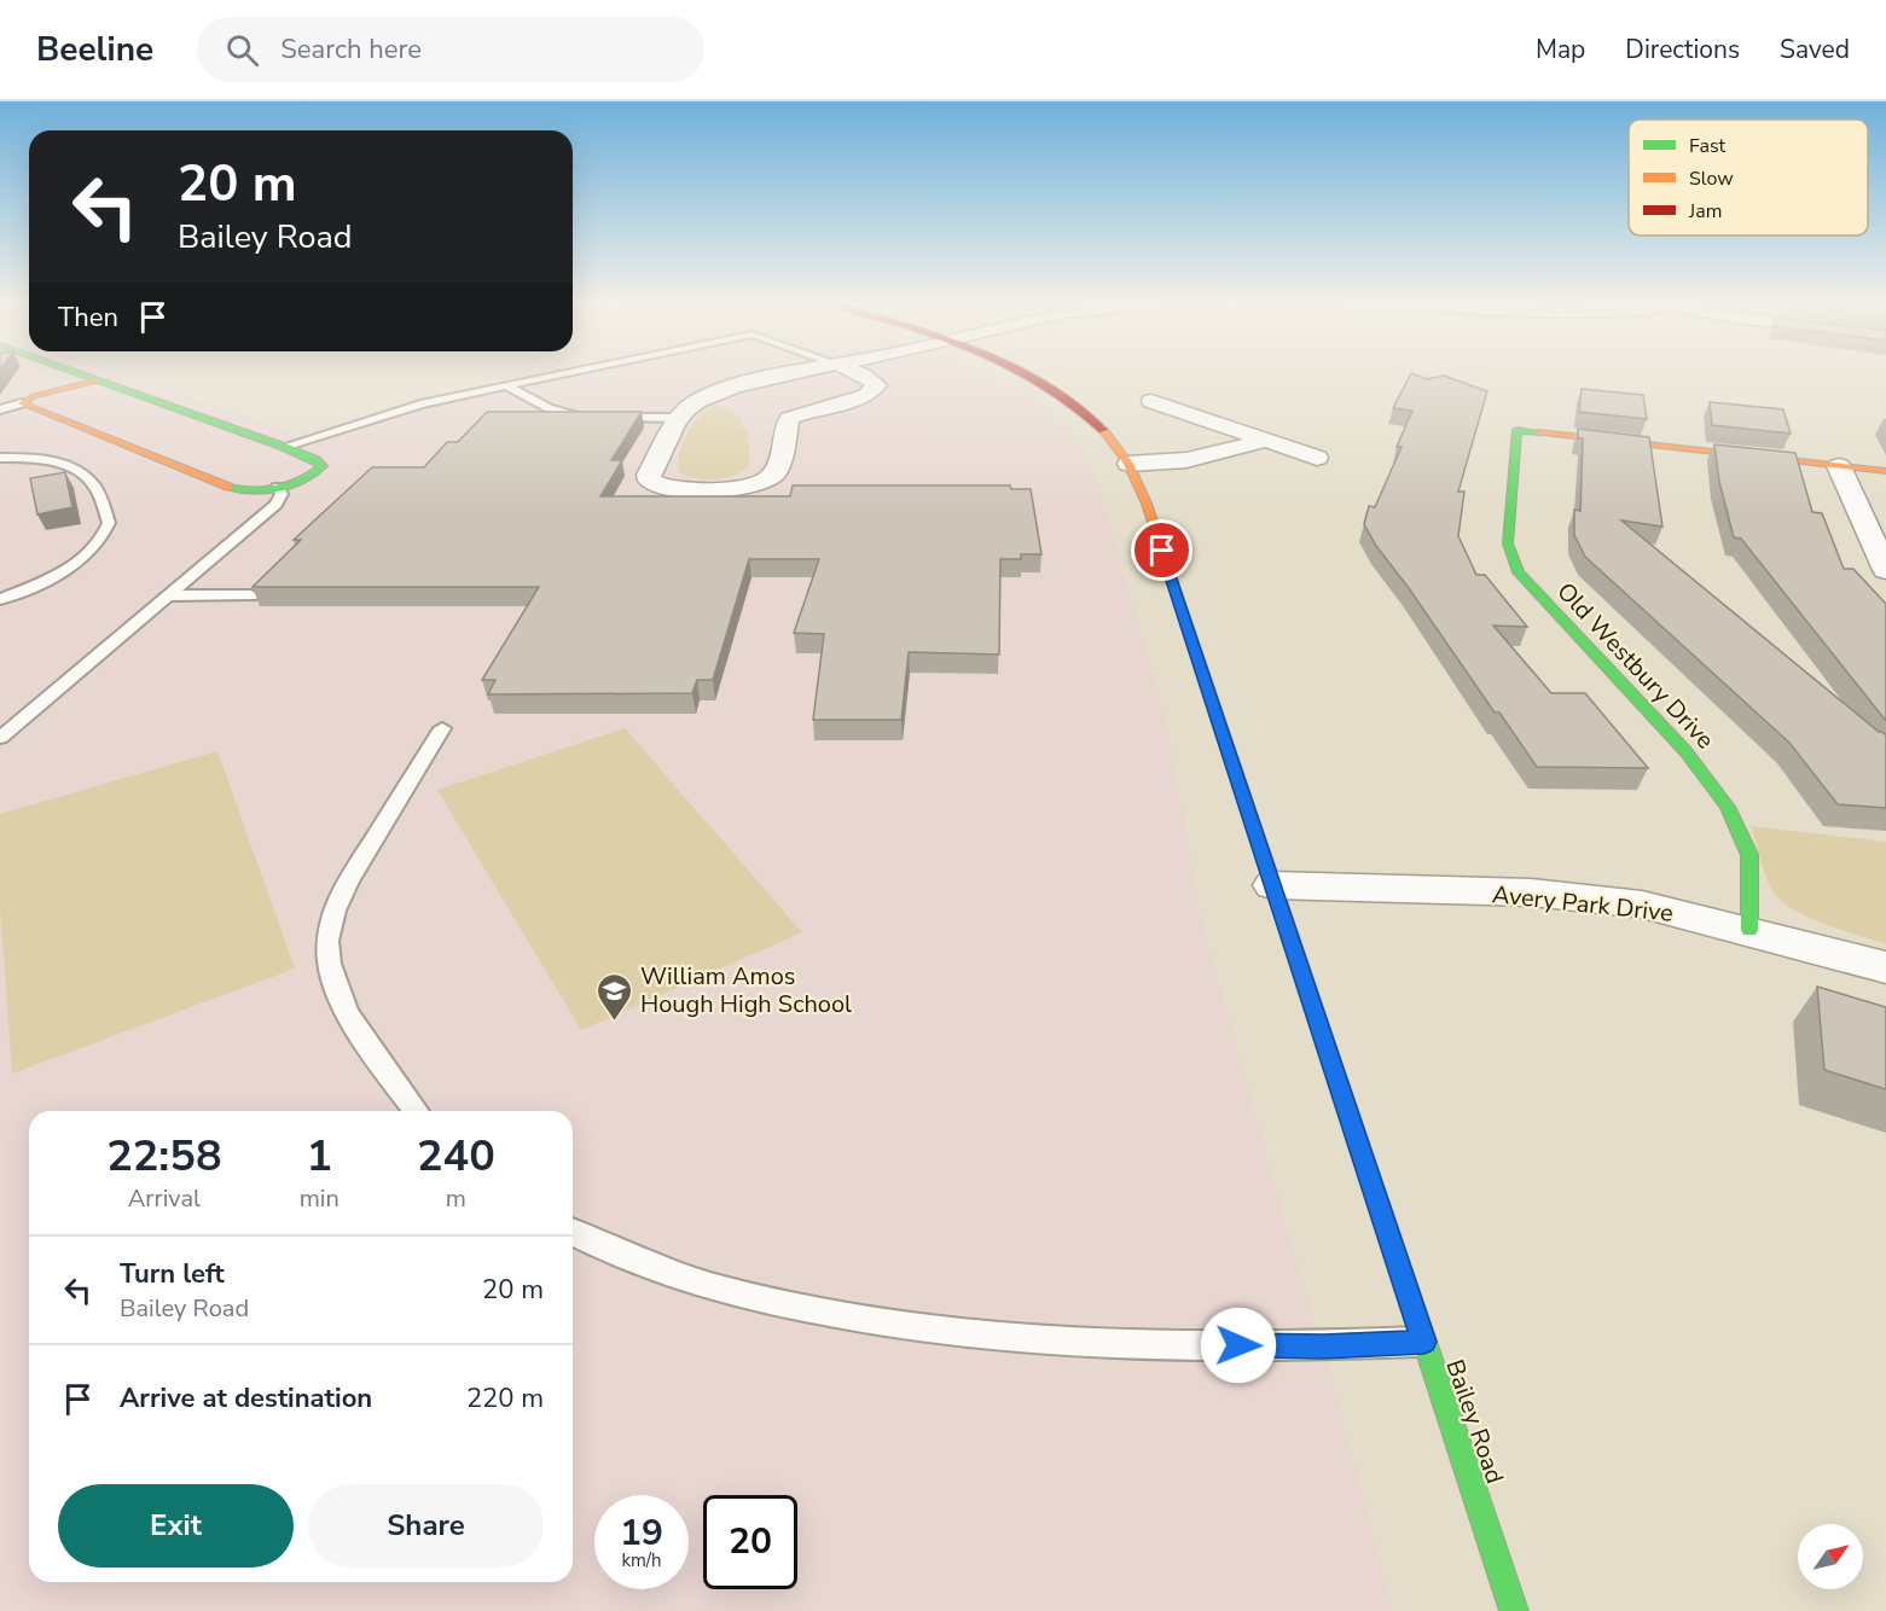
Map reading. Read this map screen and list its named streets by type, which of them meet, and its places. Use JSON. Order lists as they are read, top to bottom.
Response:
{
  "streets": {
    "street": ["Old Westbury Drive", "Avery Park Drive", "Bailey Road"]
  },
  "crossings": [
    ["Old Westbury Drive", "Avery Park Drive"],
    ["Avery Park Drive", "Bailey Road"]
  ],
  "places": {
    "school or university": ["William Amos Hough High School"]
  },
  "legend": ["Fast", "Slow", "Jam"],
  "north": "top right",
  "page": {
    "header": "Beeline",
    "search": "Search here",
    "nav": ["Map", "Directions", "Saved"],
    "turn": ["20 m", "Bailey Road"],
    "then": "Then",
    "eta": [
      "22:58",
      "Arrival",
      "1",
      "min",
      "240",
      "m"
    ],
    "list": [
      {
        "name": "Turn left",
        "note": "Bailey Road",
        "value": "20 m"
      },
      {
        "name": "Arrive at destination",
        "value": "220 m"
      }
    ],
    "buttons": ["Exit", "Share"],
    "speed": "19 km/h",
    "limit": "20"
  }
}
